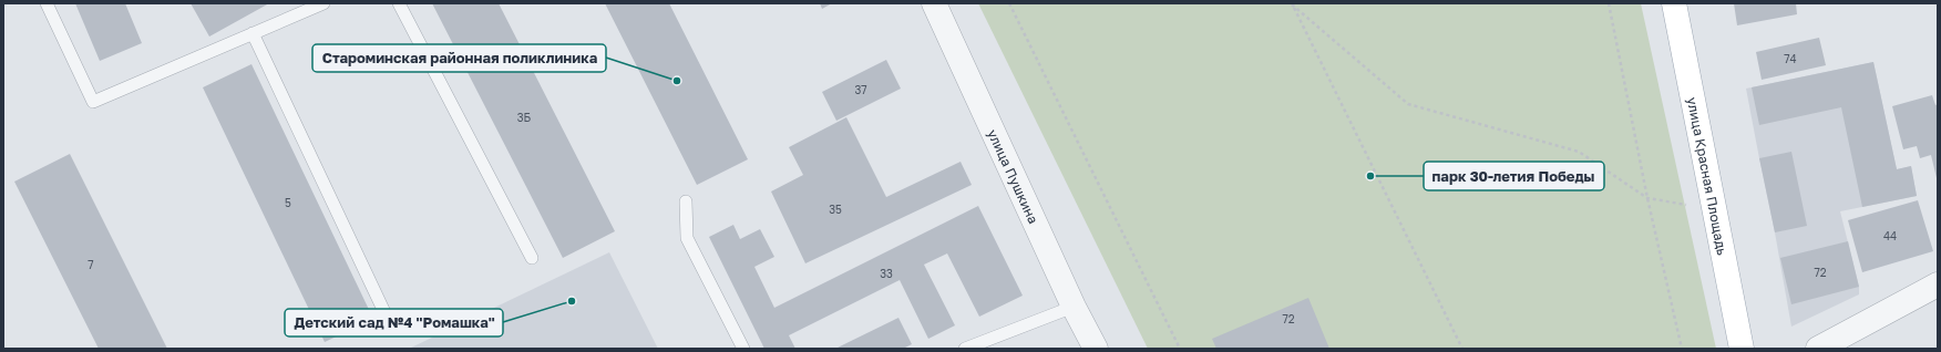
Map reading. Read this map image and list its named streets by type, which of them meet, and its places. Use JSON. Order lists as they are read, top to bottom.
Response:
{
  "streets": {
    "main road": ["улица Красная Площадь"],
    "street": ["улица Пушкина"]
  },
  "places": ["Староминская районная поликлиника", "парк 30-летия Победы", "Детский сад №4 \"Ромашка\""],
  "house_numbers": [
    "74",
    "37",
    "3Б",
    "5",
    "35",
    "44",
    "7",
    "72",
    "33",
    "72"
  ]
}
